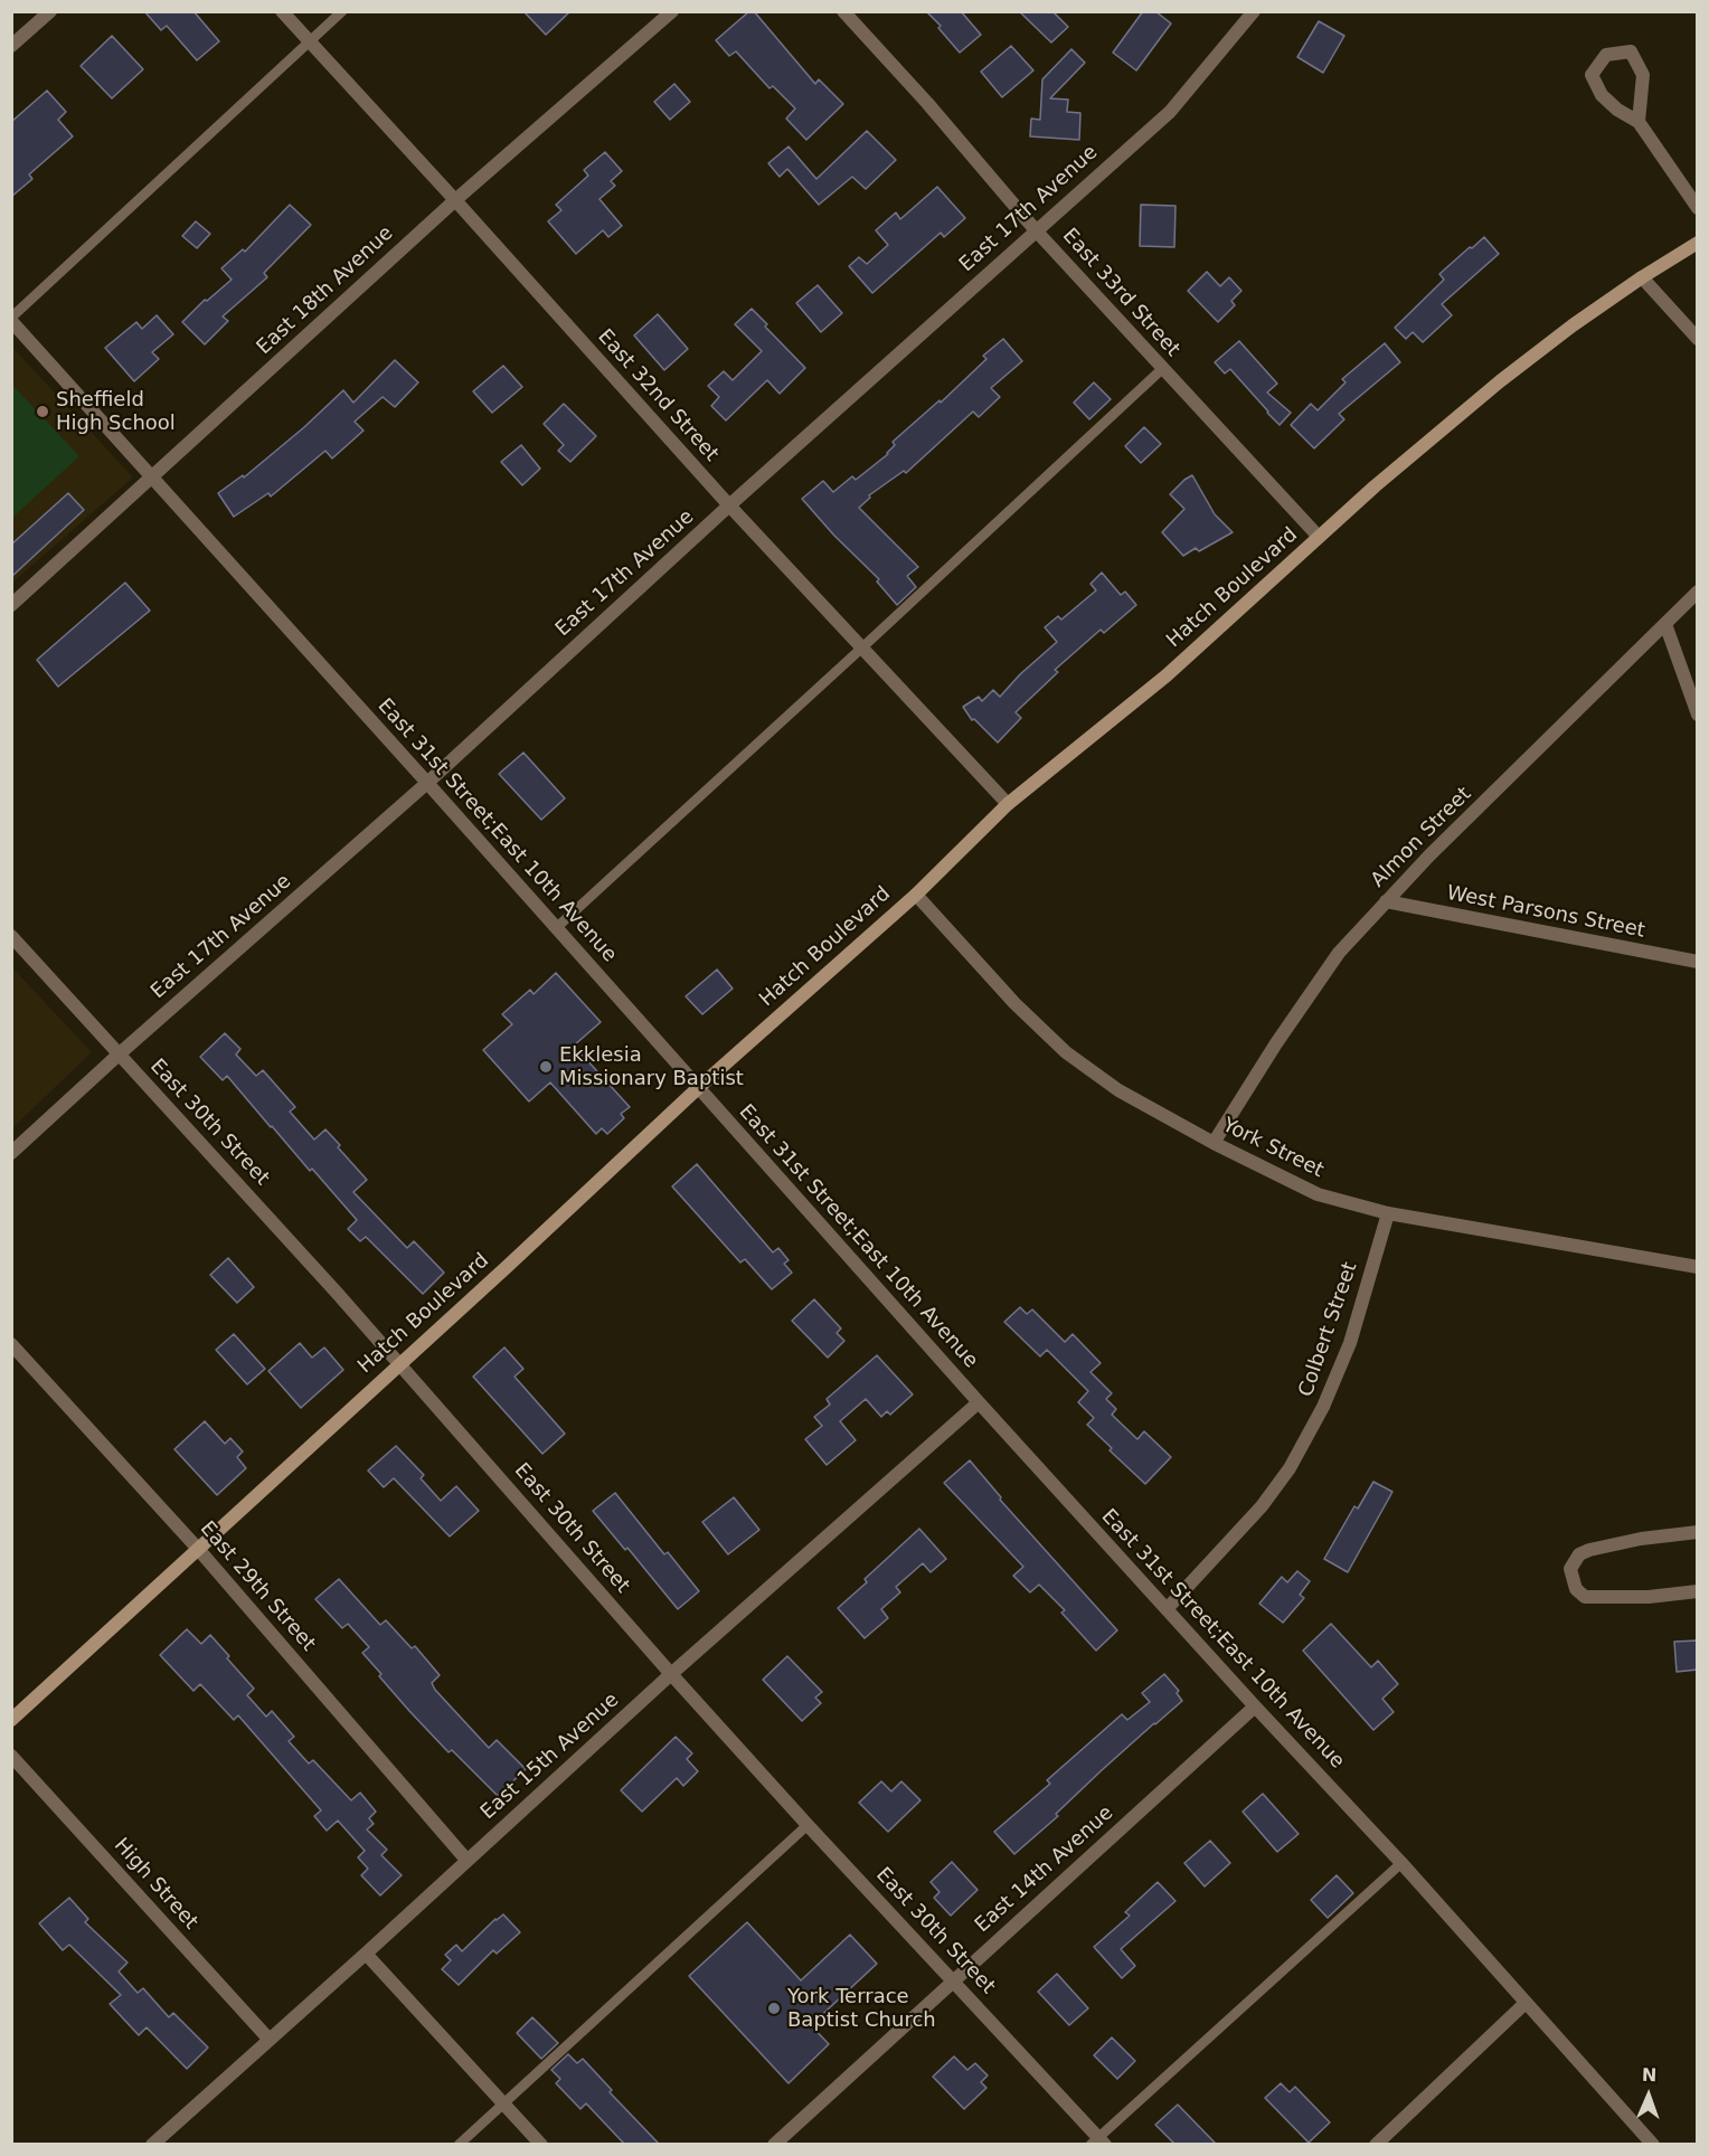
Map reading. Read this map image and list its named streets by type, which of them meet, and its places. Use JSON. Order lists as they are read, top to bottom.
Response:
{
  "streets": {
    "main road": ["Hatch Boulevard"],
    "street": [
      "East 17th Avenue",
      "East 18th Avenue",
      "East 33rd Street",
      "East 32nd Street",
      "East 31st Street;East 10th Avenue",
      "Almon Street",
      "West Parsons Street",
      "East 30th Street",
      "York Street",
      "Colbert Street",
      "East 29th Street",
      "East 15th Avenue",
      "East 14th Avenue",
      "High Street"
    ]
  },
  "crossings": [
    ["East 17th Avenue", "East 33rd Street"],
    ["East 17th Avenue", "East 32nd Street"],
    ["East 17th Avenue", "East 31st Street;East 10th Avenue"],
    ["East 17th Avenue", "East 30th Street"],
    ["East 18th Avenue", "East 32nd Street"],
    ["East 18th Avenue", "East 31st Street;East 10th Avenue"],
    ["East 33rd Street", "Hatch Boulevard"],
    ["East 32nd Street", "Hatch Boulevard"],
    ["Hatch Boulevard", "East 31st Street;East 10th Avenue"],
    ["Hatch Boulevard", "East 30th Street"],
    ["Hatch Boulevard", "York Street"],
    ["Hatch Boulevard", "East 29th Street"],
    ["East 31st Street;East 10th Avenue", "Colbert Street"],
    ["East 31st Street;East 10th Avenue", "East 15th Avenue"],
    ["East 31st Street;East 10th Avenue", "East 14th Avenue"],
    ["Almon Street", "West Parsons Street"],
    ["Almon Street", "York Street"],
    ["East 30th Street", "East 15th Avenue"],
    ["East 30th Street", "East 14th Avenue"],
    ["York Street", "Colbert Street"],
    ["East 29th Street", "East 15th Avenue"],
    ["East 15th Avenue", "High Street"]
  ],
  "places": ["Sheffield High School", "Ekklesia Missionary Baptist", "York Terrace Baptist Church"],
  "north": "top"
}
